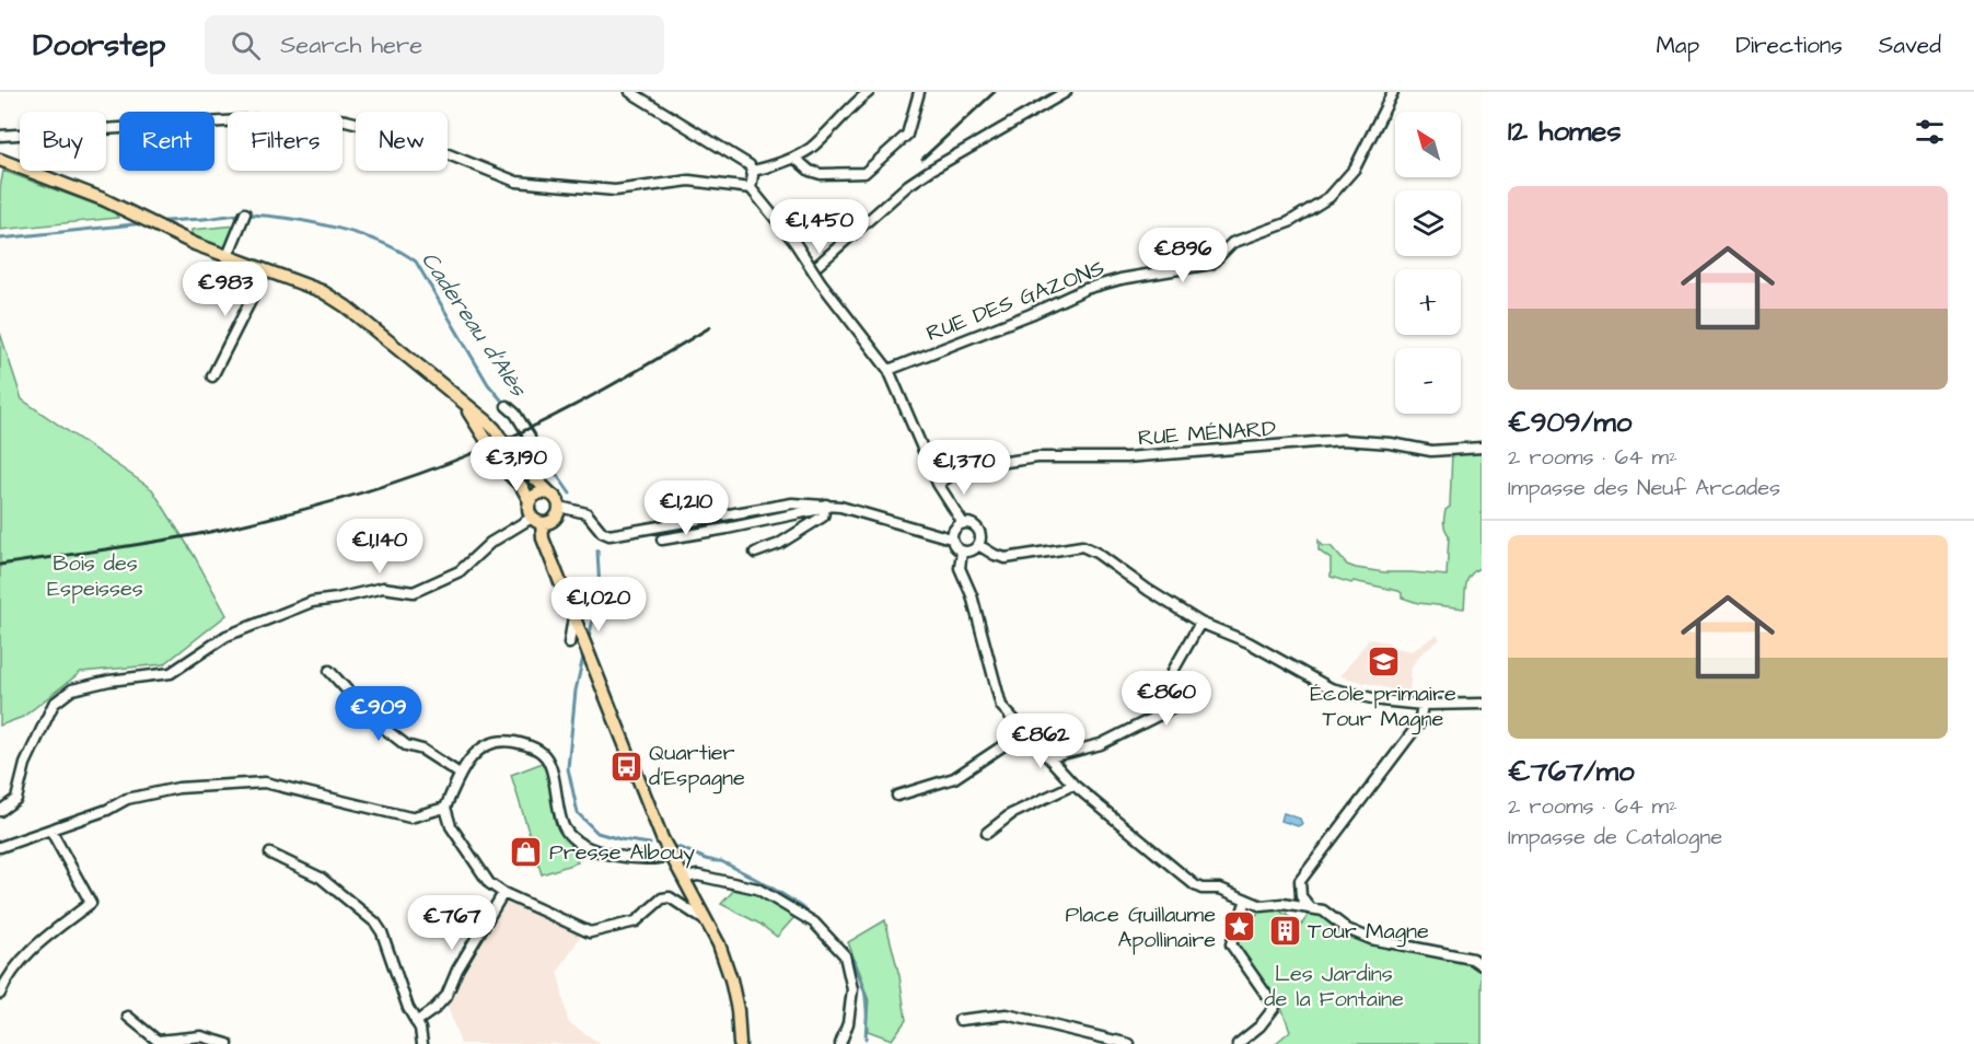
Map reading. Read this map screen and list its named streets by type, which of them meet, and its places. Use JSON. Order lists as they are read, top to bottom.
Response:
{
  "streets": {
    "street": ["RUE DES GAZONS", "RUE MÉNARD"]
  },
  "water": ["Cadereau d'Alès"],
  "parks": ["Bois des Espeisses", "Les Jardins de la Fontaine"],
  "places": {
    "school or university": ["École primaire Tour Magne"],
    "bus stop": ["Quartier d'Espagne"],
    "shop": ["Presse Albouy"],
    "place": ["Place Guillaume Apollinaire"],
    "building": ["Tour Magne"]
  },
  "north": "top left",
  "page": {
    "header": "Doorstep",
    "search": "Search here",
    "nav": ["Map", "Directions", "Saved"],
    "heading": "12 homes",
    "map_buttons": ["+", "−"],
    "chip": [
      "Buy",
      "Rent",
      "Filters",
      "New"
    ],
    "list": [
      {
        "name": "€909/mo",
        "note": "2 rooms · 64 m² · Impasse des Neuf Arcades"
      },
      {
        "name": "€767/mo",
        "note": "2 rooms · 64 m² · Impasse de Catalogne"
      }
    ],
    "price": [
      "€1,450",
      "€896",
      "€983",
      "€3,190",
      "€1,370",
      "€1,210",
      "€1,140",
      "€1,020",
      "€860",
      "€909",
      "€862",
      "€767"
    ]
  }
}
